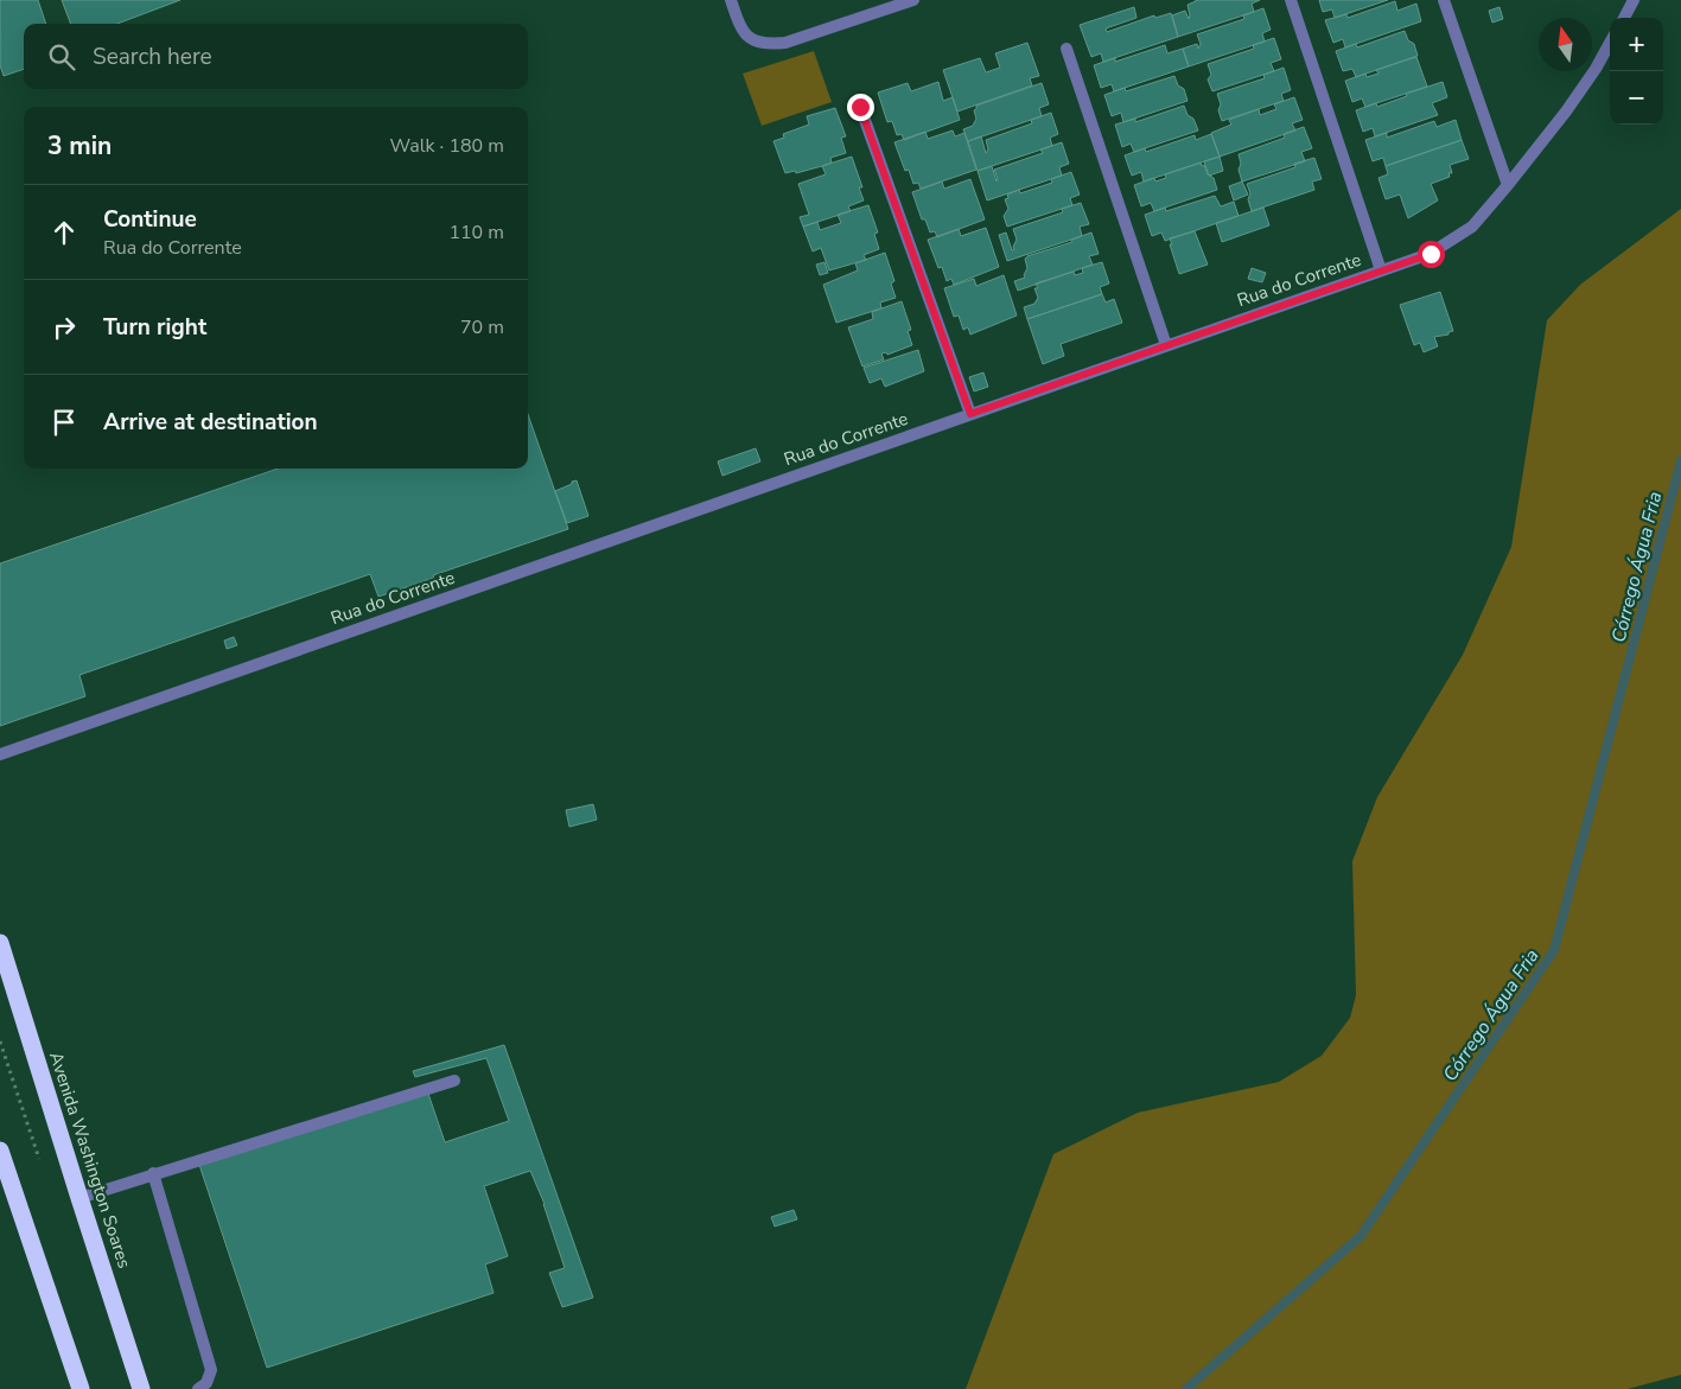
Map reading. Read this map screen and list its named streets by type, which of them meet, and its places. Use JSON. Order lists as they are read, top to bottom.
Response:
{
  "streets": {
    "highway": ["Avenida Washington Soares"],
    "street": ["Rua do Corrente"]
  },
  "water": ["Córrego Água Fria"],
  "north": "top",
  "page": {
    "map_buttons": ["+", "−"],
    "search": "Search here",
    "heading": ["3 min", "Walk · 180 m"],
    "list": [
      ["Continue", "Rua do Corrente", "110 m"],
      ["Turn right", "70 m"],
      "Arrive at destination"
    ]
  }
}
